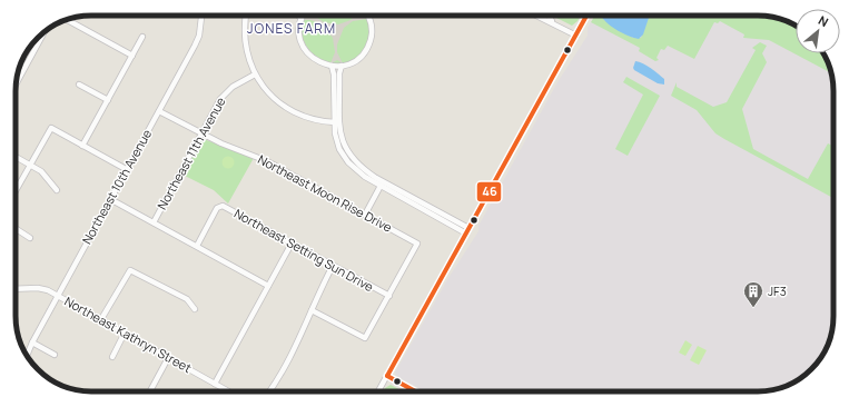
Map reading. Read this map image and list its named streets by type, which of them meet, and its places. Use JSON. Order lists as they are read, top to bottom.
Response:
{
  "streets": {
    "street": [
      "Northeast 11th Avenue",
      "Northeast 10th Avenue",
      "Northeast Moon Rise Drive",
      "Northeast Setting Sun Drive",
      "Northeast Kathryn Street"
    ]
  },
  "crossings": [
    ["Northeast 11th Avenue", "Northeast Moon Rise Drive"],
    ["Northeast 10th Avenue", "Northeast Moon Rise Drive"],
    ["Northeast 10th Avenue", "Northeast Kathryn Street"],
    ["Northeast Moon Rise Drive", "Northeast Setting Sun Drive"]
  ],
  "districts": ["JONES FARM"],
  "places": {
    "building": ["JF3"]
  },
  "lines": ["transit line 46"],
  "north": "top right"
}
